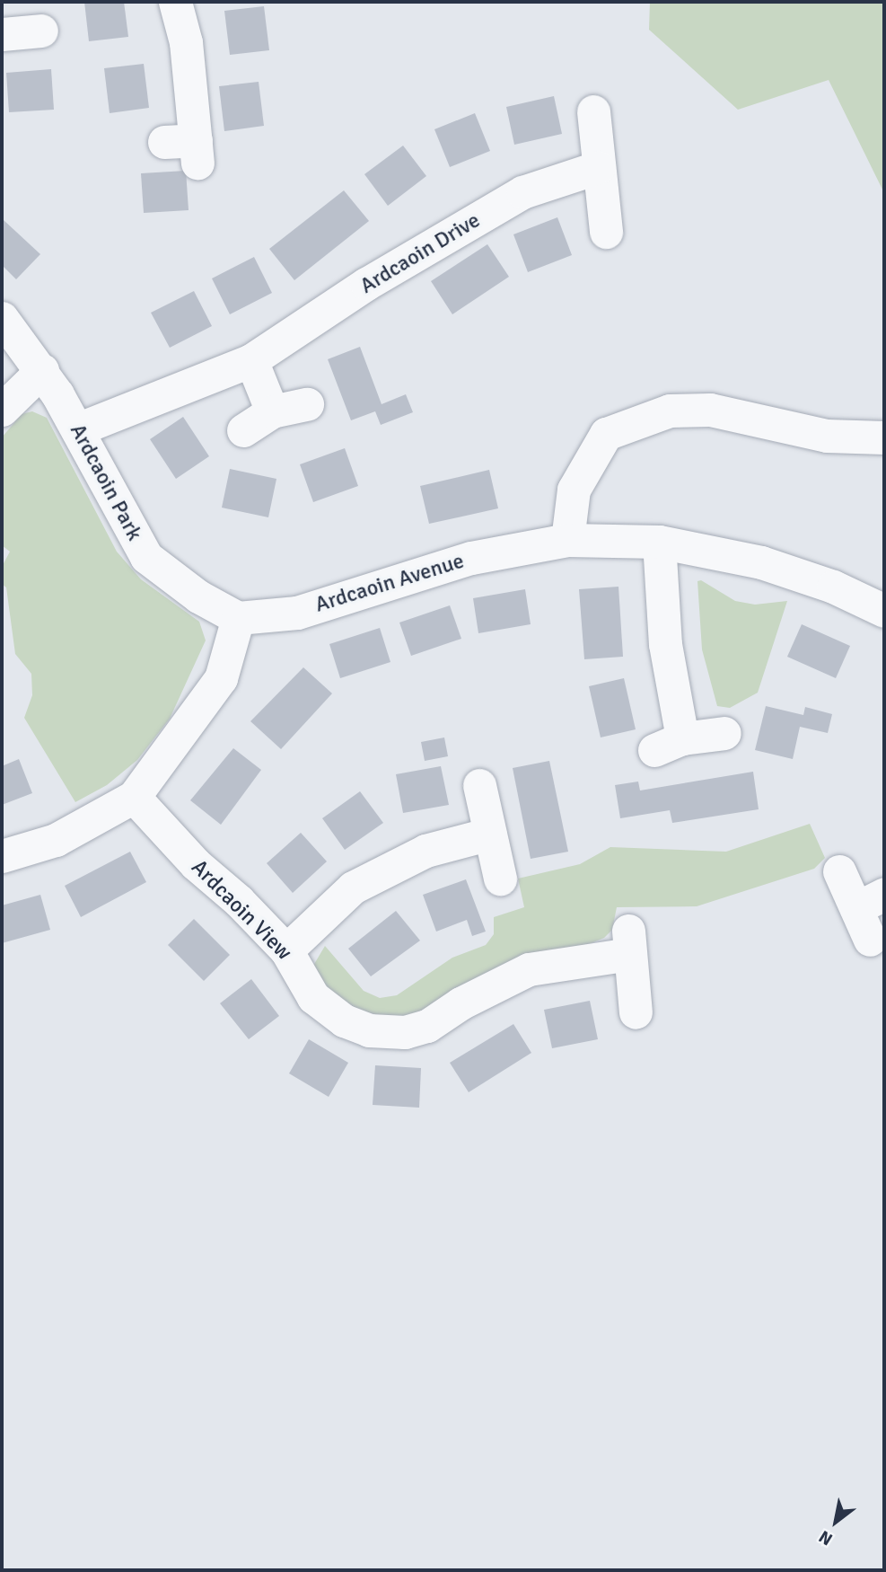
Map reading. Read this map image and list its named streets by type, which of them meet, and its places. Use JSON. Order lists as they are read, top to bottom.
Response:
{
  "streets": {
    "street": [
      "Ardcaoin Drive",
      "Ardcaoin Park",
      "Ardcaoin Avenue",
      "Ardcaoin View"
    ]
  },
  "crossings": [
    ["Ardcaoin Drive", "Ardcaoin Park"],
    ["Ardcaoin Park", "Ardcaoin Avenue"]
  ],
  "north": "bottom left"
}
